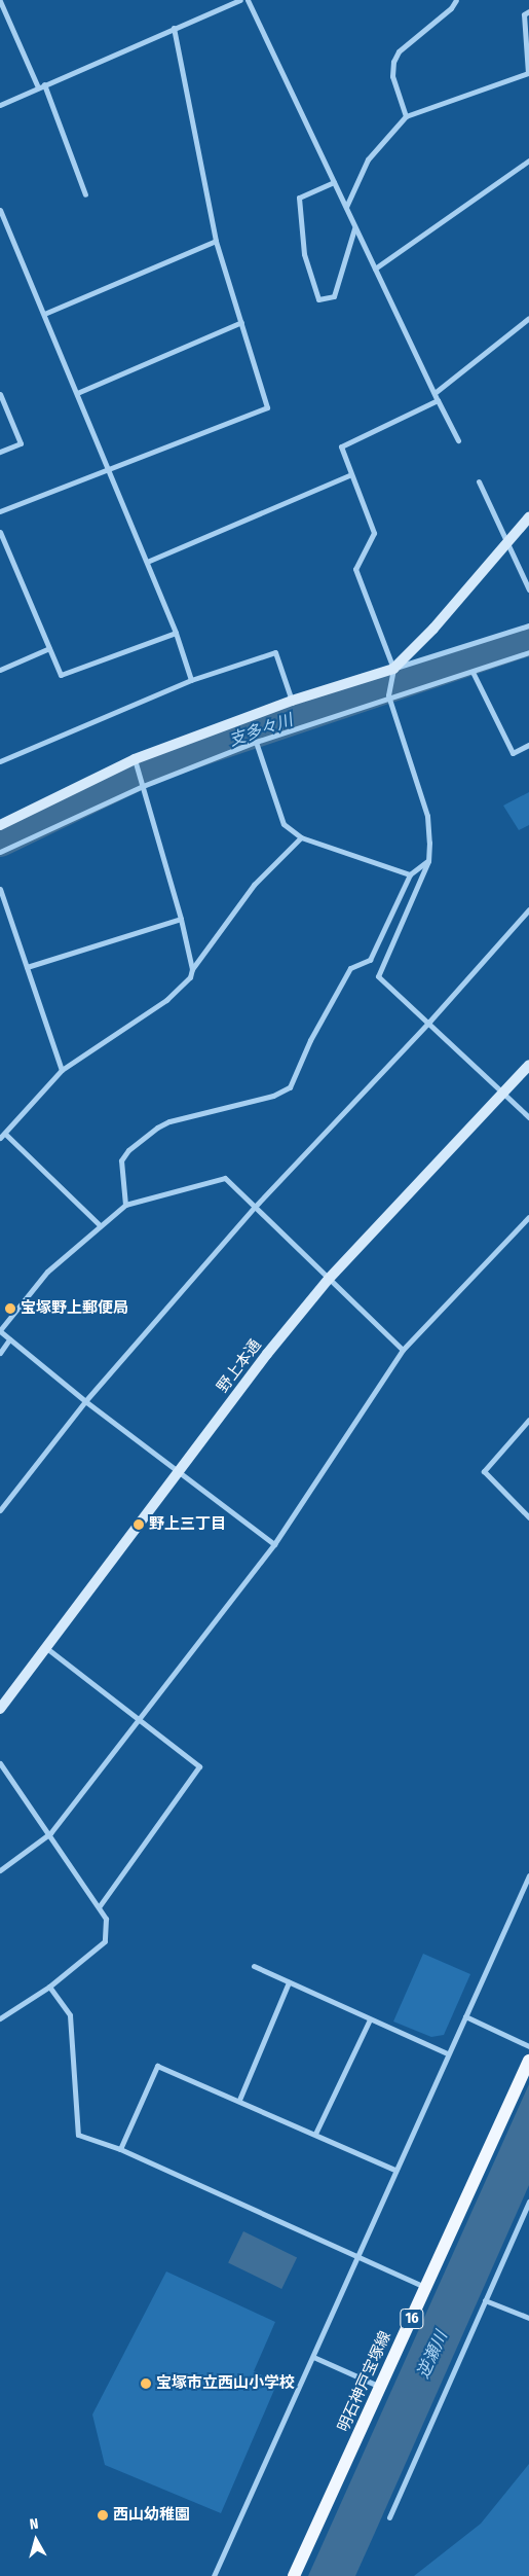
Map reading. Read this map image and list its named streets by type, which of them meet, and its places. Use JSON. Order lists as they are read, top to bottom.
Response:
{
  "streets": {
    "main road": ["16", "明石神戸宝塚線"],
    "street": ["野上本通"]
  },
  "water": ["支多々川", "逆瀬川"],
  "places": [
    "宝塚野上郵便局",
    "野上三丁目",
    "宝塚市立西山小学校",
    "西山幼稚園"
  ],
  "north": "top"
}
